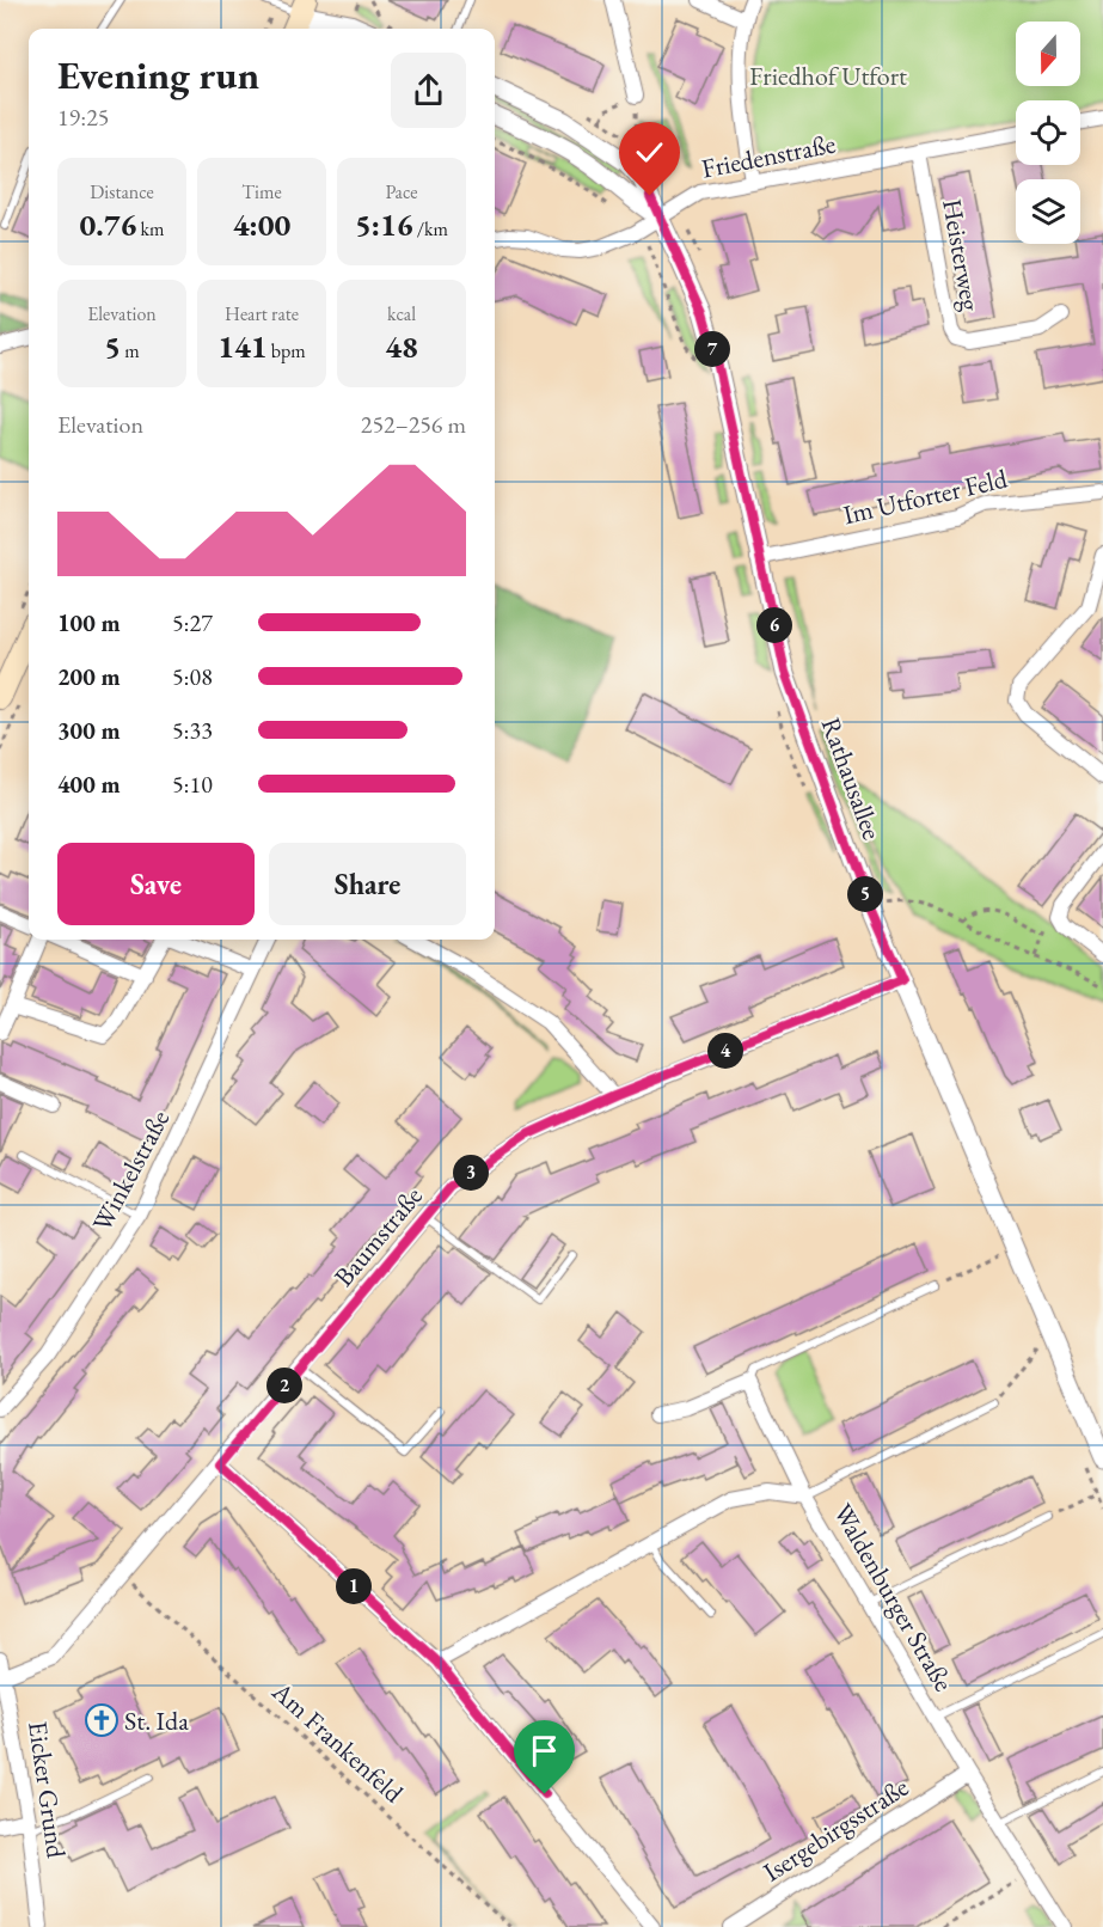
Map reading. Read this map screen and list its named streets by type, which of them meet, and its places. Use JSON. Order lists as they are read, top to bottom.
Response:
{
  "streets": {
    "street": [
      "Friedenstraße",
      "Heisterweg",
      "Im Utforter Feld",
      "Rathausallee",
      "Winkelstraße",
      "Baumstraße",
      "Waldenburger Straße",
      "Eicker Grund",
      "Isergebirgsstraße"
    ],
    "path": ["Am Frankenfeld"]
  },
  "crossings": [
    ["Friedenstraße", "Heisterweg"],
    ["Friedenstraße", "Rathausallee"],
    ["Im Utforter Feld", "Rathausallee"],
    ["Rathausallee", "Baumstraße"],
    ["Baumstraße", "Eicker Grund"],
    ["Waldenburger Straße", "Isergebirgsstraße"]
  ],
  "parks": ["Friedhof Utfort"],
  "places": {
    "church": ["St. Ida"]
  },
  "north": "bottom",
  "page": {
    "heading": ["Evening run", "19:25"],
    "stats": [
      ["Distance", "0.76 km"],
      ["Time", "4:00"],
      ["Pace", "5:16 /km"],
      ["Elevation", "5 m"],
      ["Heart rate", "141 bpm"],
      ["kcal", "48"]
    ],
    "pins": [
      "7",
      "6",
      "5",
      "4",
      "3",
      "2",
      "1"
    ],
    "chart": ["Elevation", "252–256 m"],
    "list": [
      {
        "name": "100 m",
        "note": "5:27"
      },
      {
        "name": "200 m",
        "note": "5:08"
      },
      {
        "name": "300 m",
        "note": "5:33"
      },
      {
        "name": "400 m",
        "note": "5:10"
      }
    ],
    "buttons": ["Save", "Share"]
  }
}
